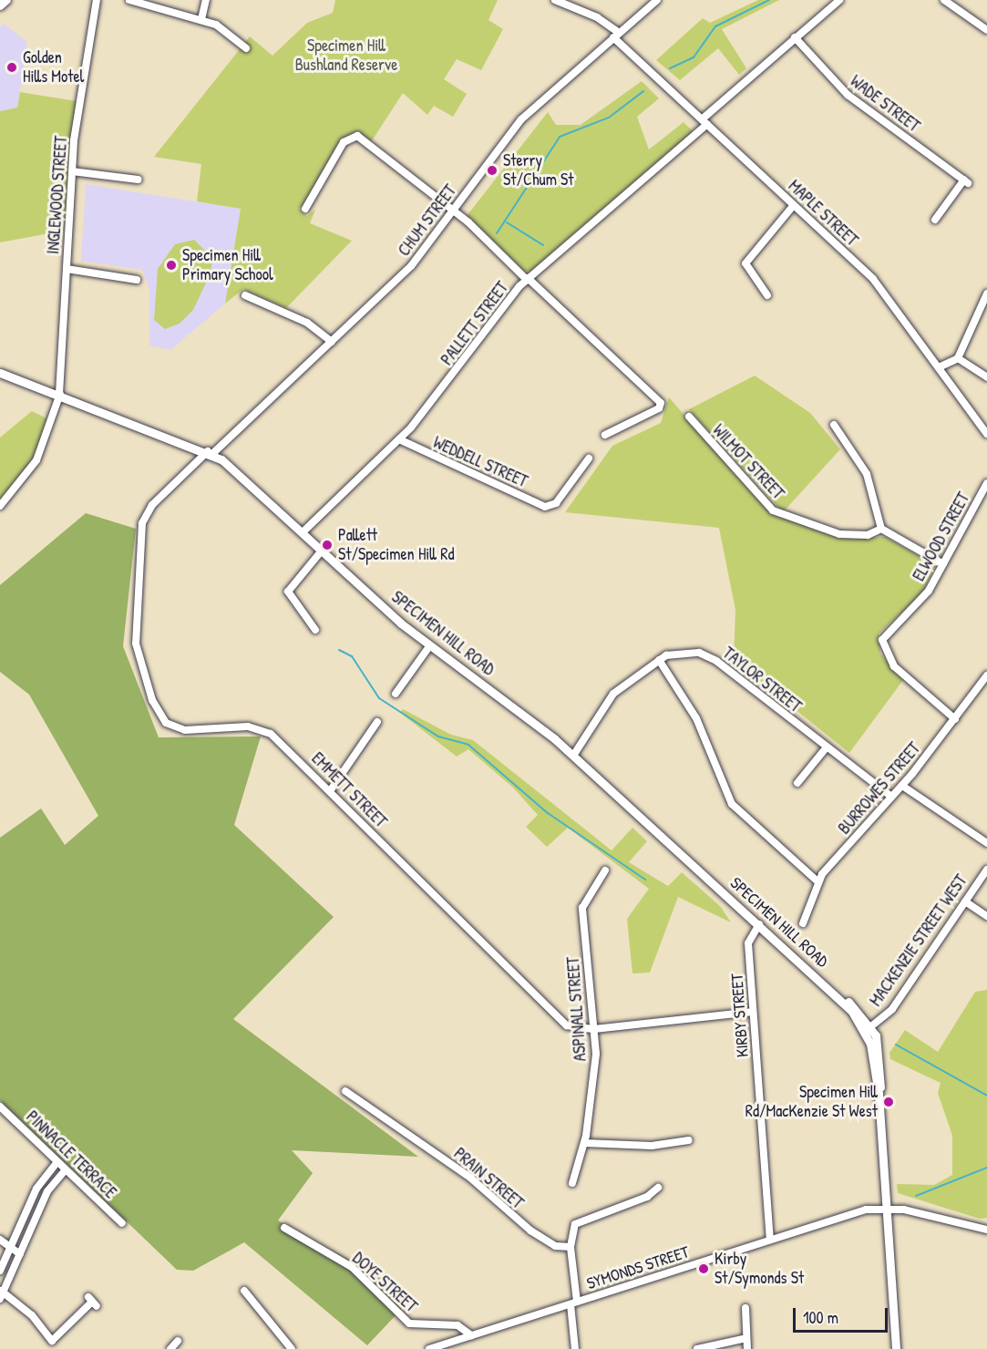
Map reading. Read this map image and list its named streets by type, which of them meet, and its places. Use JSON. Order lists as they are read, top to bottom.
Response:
{
  "streets": {
    "main road": ["SPECIMEN HILL ROAD"],
    "street": [
      "WADE STREET",
      "INGLEWOOD STREET",
      "MAPLE STREET",
      "CHUM STREET",
      "PALLETT STREET",
      "WEDDELL STREET",
      "WILMOT STREET",
      "ELWOOD STREET",
      "TAYLOR STREET",
      "BURROWES STREET",
      "EMMETT STREET",
      "MACKENZIE STREET WEST",
      "ASPINALL STREET",
      "KIRBY STREET",
      "PINNACLE TERRACE",
      "PRAIN STREET",
      "SYMONDS STREET",
      "DOYE STREET"
    ]
  },
  "crossings": [
    ["WADE STREET", "PALLETT STREET"],
    ["INGLEWOOD STREET", "SPECIMEN HILL ROAD"],
    ["MAPLE STREET", "CHUM STREET"],
    ["MAPLE STREET", "PALLETT STREET"],
    ["CHUM STREET", "SPECIMEN HILL ROAD"],
    ["CHUM STREET", "EMMETT STREET"],
    ["PALLETT STREET", "WEDDELL STREET"],
    ["PALLETT STREET", "SPECIMEN HILL ROAD"],
    ["ELWOOD STREET", "BURROWES STREET"],
    ["SPECIMEN HILL ROAD", "TAYLOR STREET"],
    ["SPECIMEN HILL ROAD", "EMMETT STREET"],
    ["SPECIMEN HILL ROAD", "MACKENZIE STREET WEST"],
    ["SPECIMEN HILL ROAD", "KIRBY STREET"],
    ["TAYLOR STREET", "BURROWES STREET"],
    ["EMMETT STREET", "ASPINALL STREET"],
    ["EMMETT STREET", "KIRBY STREET"],
    ["KIRBY STREET", "SYMONDS STREET"],
    ["SYMONDS STREET", "DOYE STREET"]
  ],
  "parks": ["Specimen Hill Bushland Reserve"],
  "places": [
    "Golden Hills Motel",
    "Sterry St/Chum St",
    "Specimen Hill Primary School",
    "Pallett St/Specimen Hill Rd",
    "Specimen Hill Rd/MacKenzie St West",
    "Kirby St/Symonds St"
  ],
  "scale_bar": "100 m"
}
